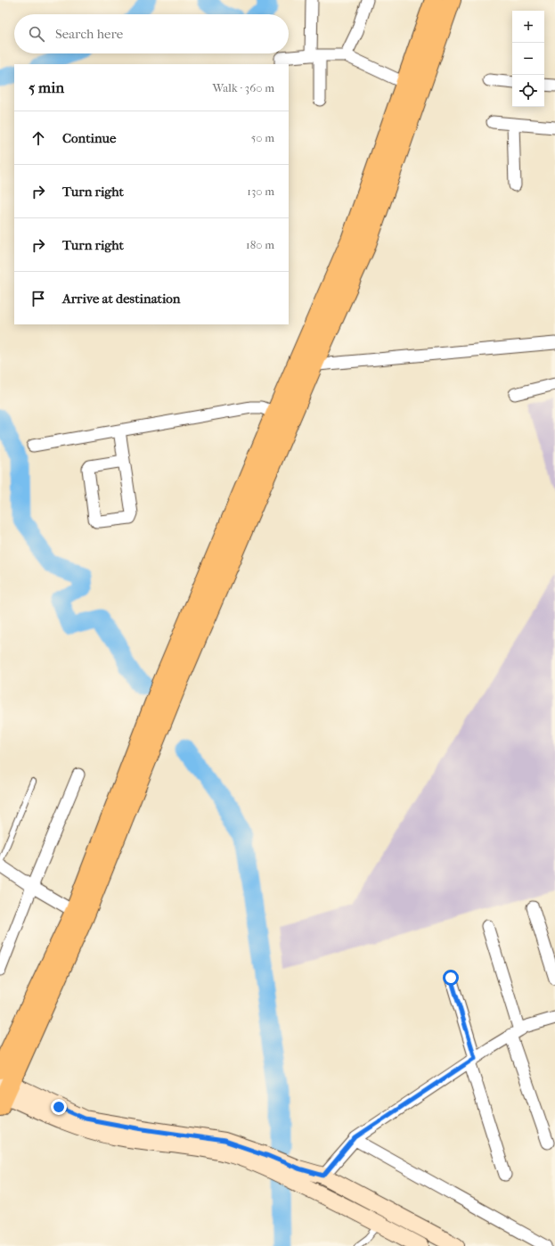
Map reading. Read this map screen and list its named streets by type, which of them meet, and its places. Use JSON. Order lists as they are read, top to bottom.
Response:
{
  "page": {
    "map_buttons": ["+", "−"],
    "search": "Search here",
    "heading": ["5 min", "Walk · 360 m"],
    "list": [
      ["Continue", "50 m"],
      ["Turn right", "130 m"],
      ["Turn right", "180 m"],
      "Arrive at destination"
    ]
  }
}
